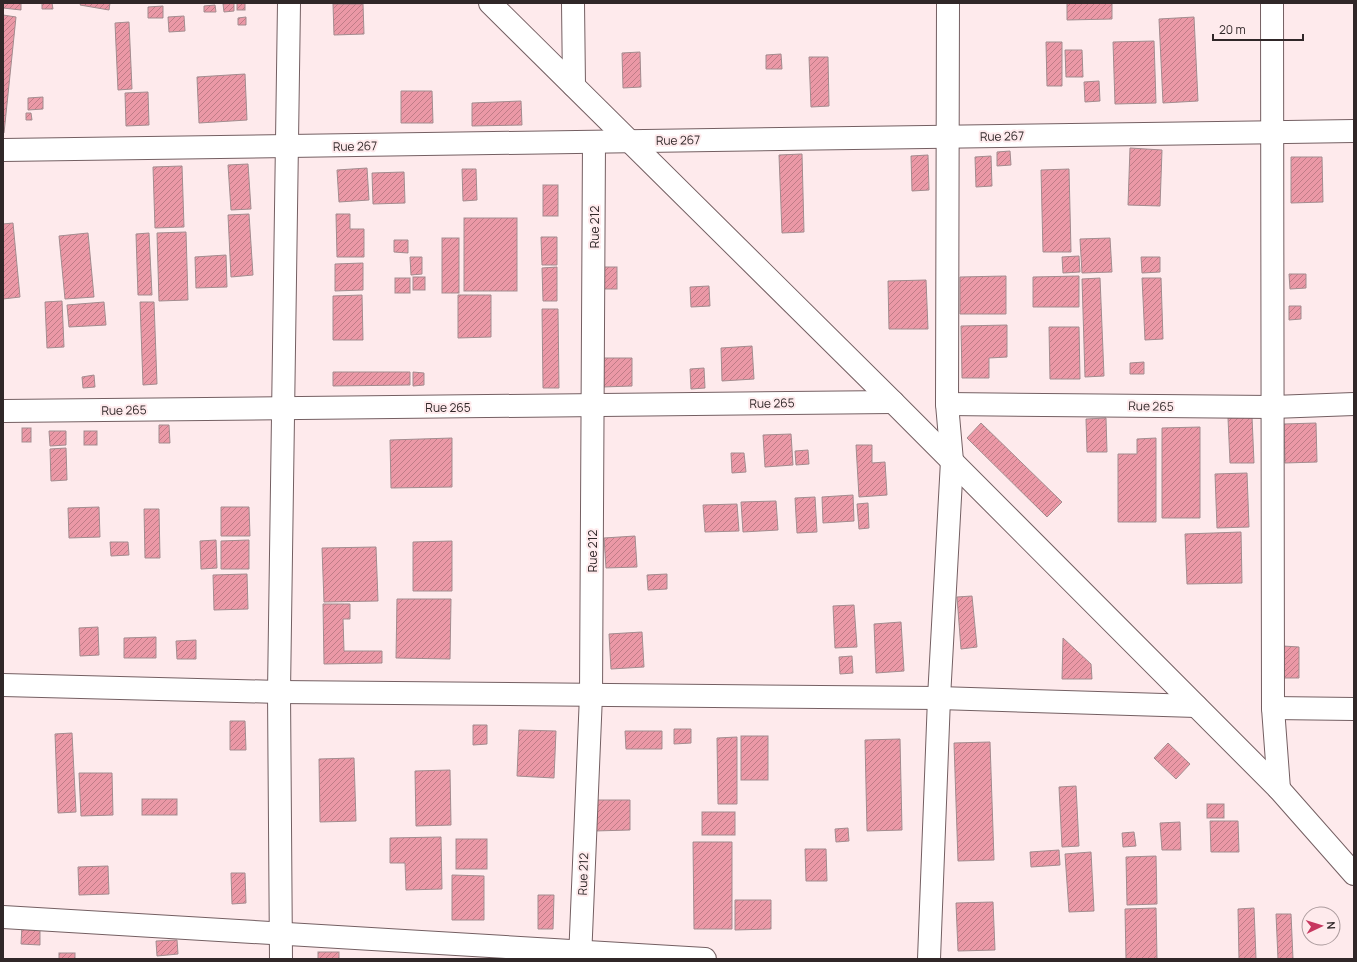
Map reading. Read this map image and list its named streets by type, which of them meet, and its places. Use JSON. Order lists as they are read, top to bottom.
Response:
{
  "streets": {
    "street": ["Rue 267", "Rue 212", "Rue 265"]
  },
  "crossings": [
    ["Rue 267", "Rue 212"],
    ["Rue 212", "Rue 265"]
  ],
  "scale_bar": "20 m",
  "north": "right"
}
